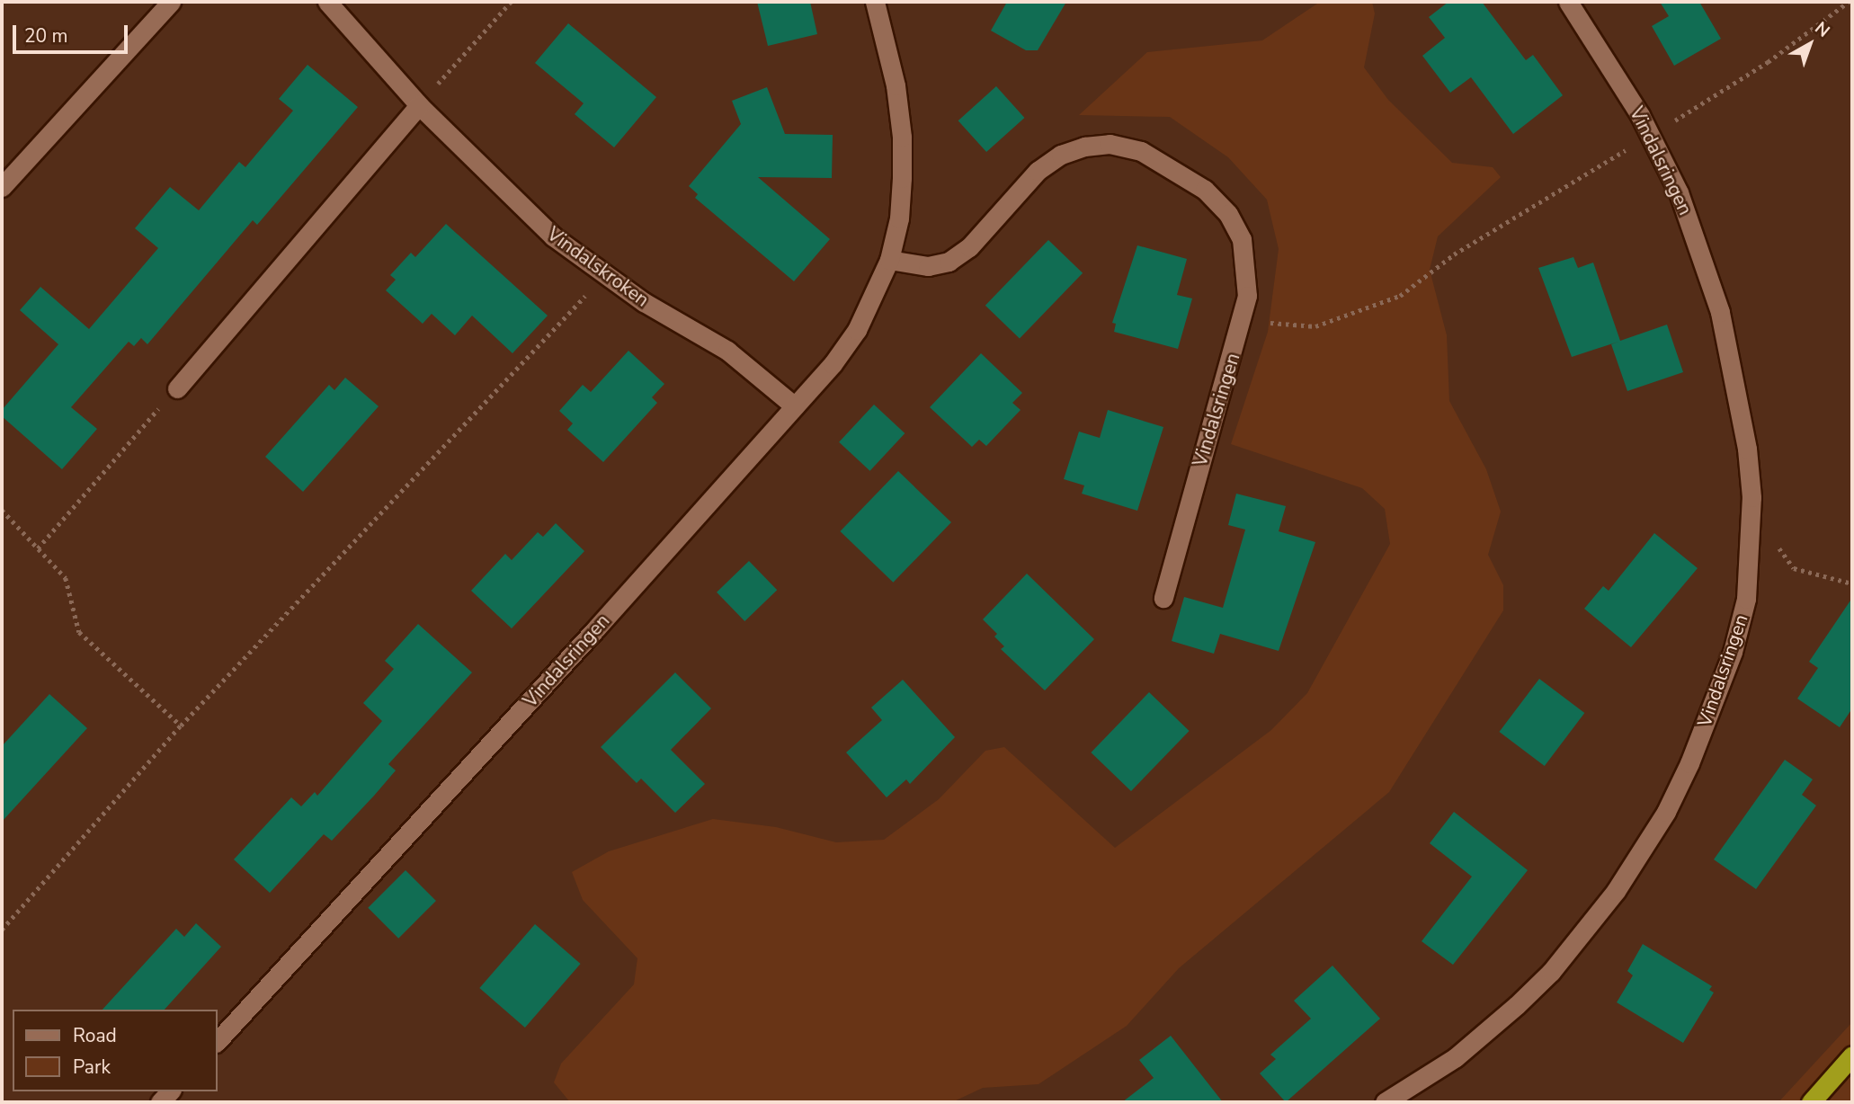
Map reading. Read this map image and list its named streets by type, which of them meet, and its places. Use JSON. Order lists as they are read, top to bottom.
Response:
{
  "streets": {
    "street": ["Vindalsringen", "Vindalskroken"]
  },
  "crossings": [
    ["Vindalsringen", "Vindalskroken"]
  ],
  "legend": ["Road", "Park"],
  "scale_bar": "20 m",
  "north": "top right"
}
